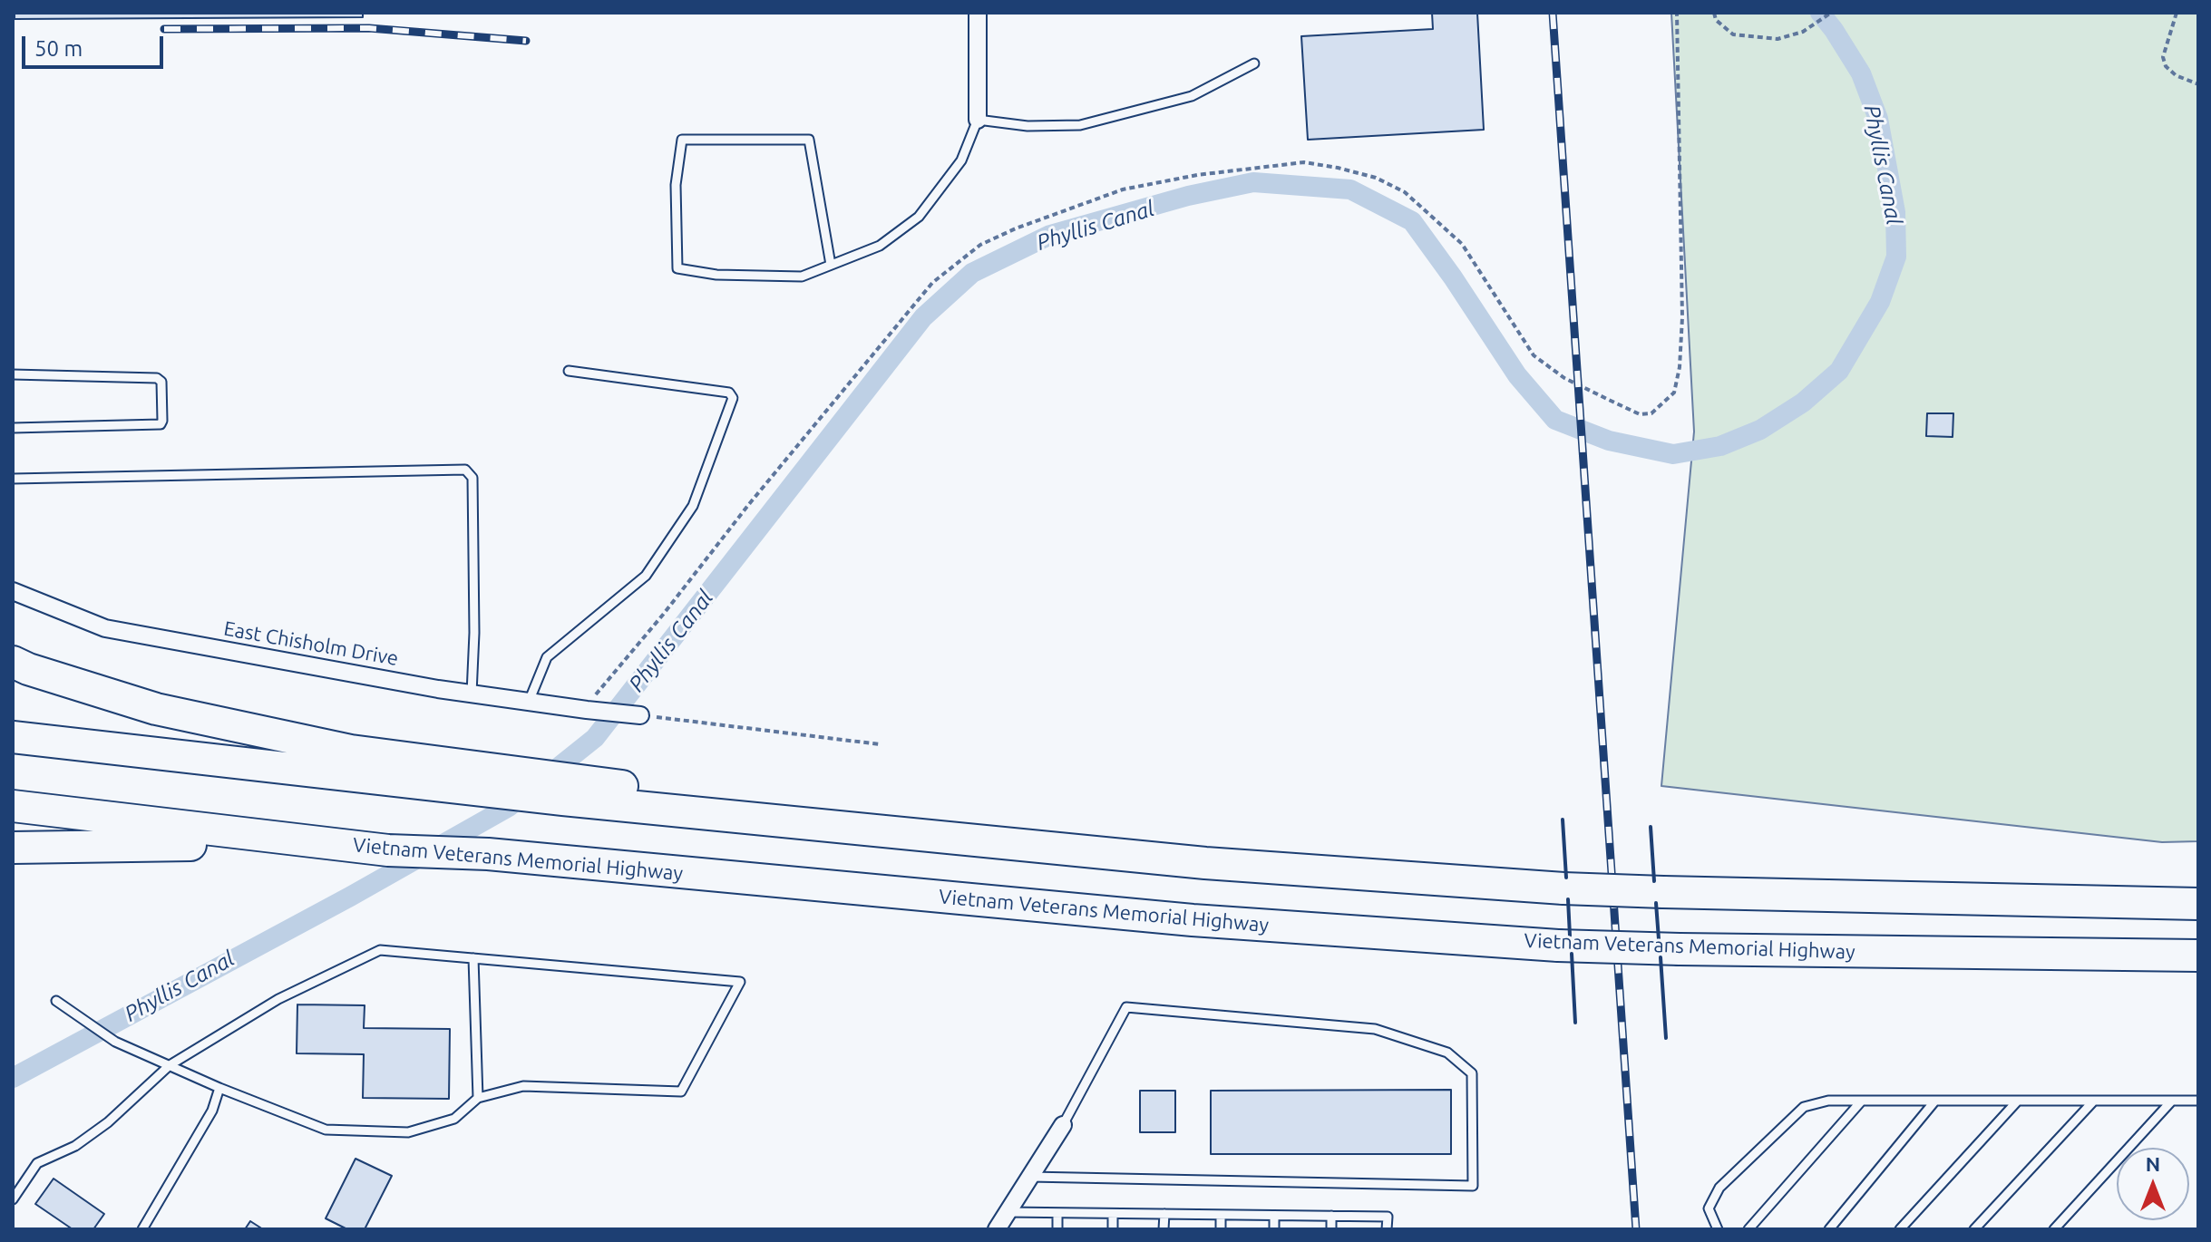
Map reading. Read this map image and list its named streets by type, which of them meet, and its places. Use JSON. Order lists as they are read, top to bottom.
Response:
{
  "streets": {
    "highway": ["Vietnam Veterans Memorial Highway"],
    "street": ["East Chisholm Drive"]
  },
  "water": ["Phyllis Canal"],
  "scale_bar": "50 m",
  "north": "top"
}
